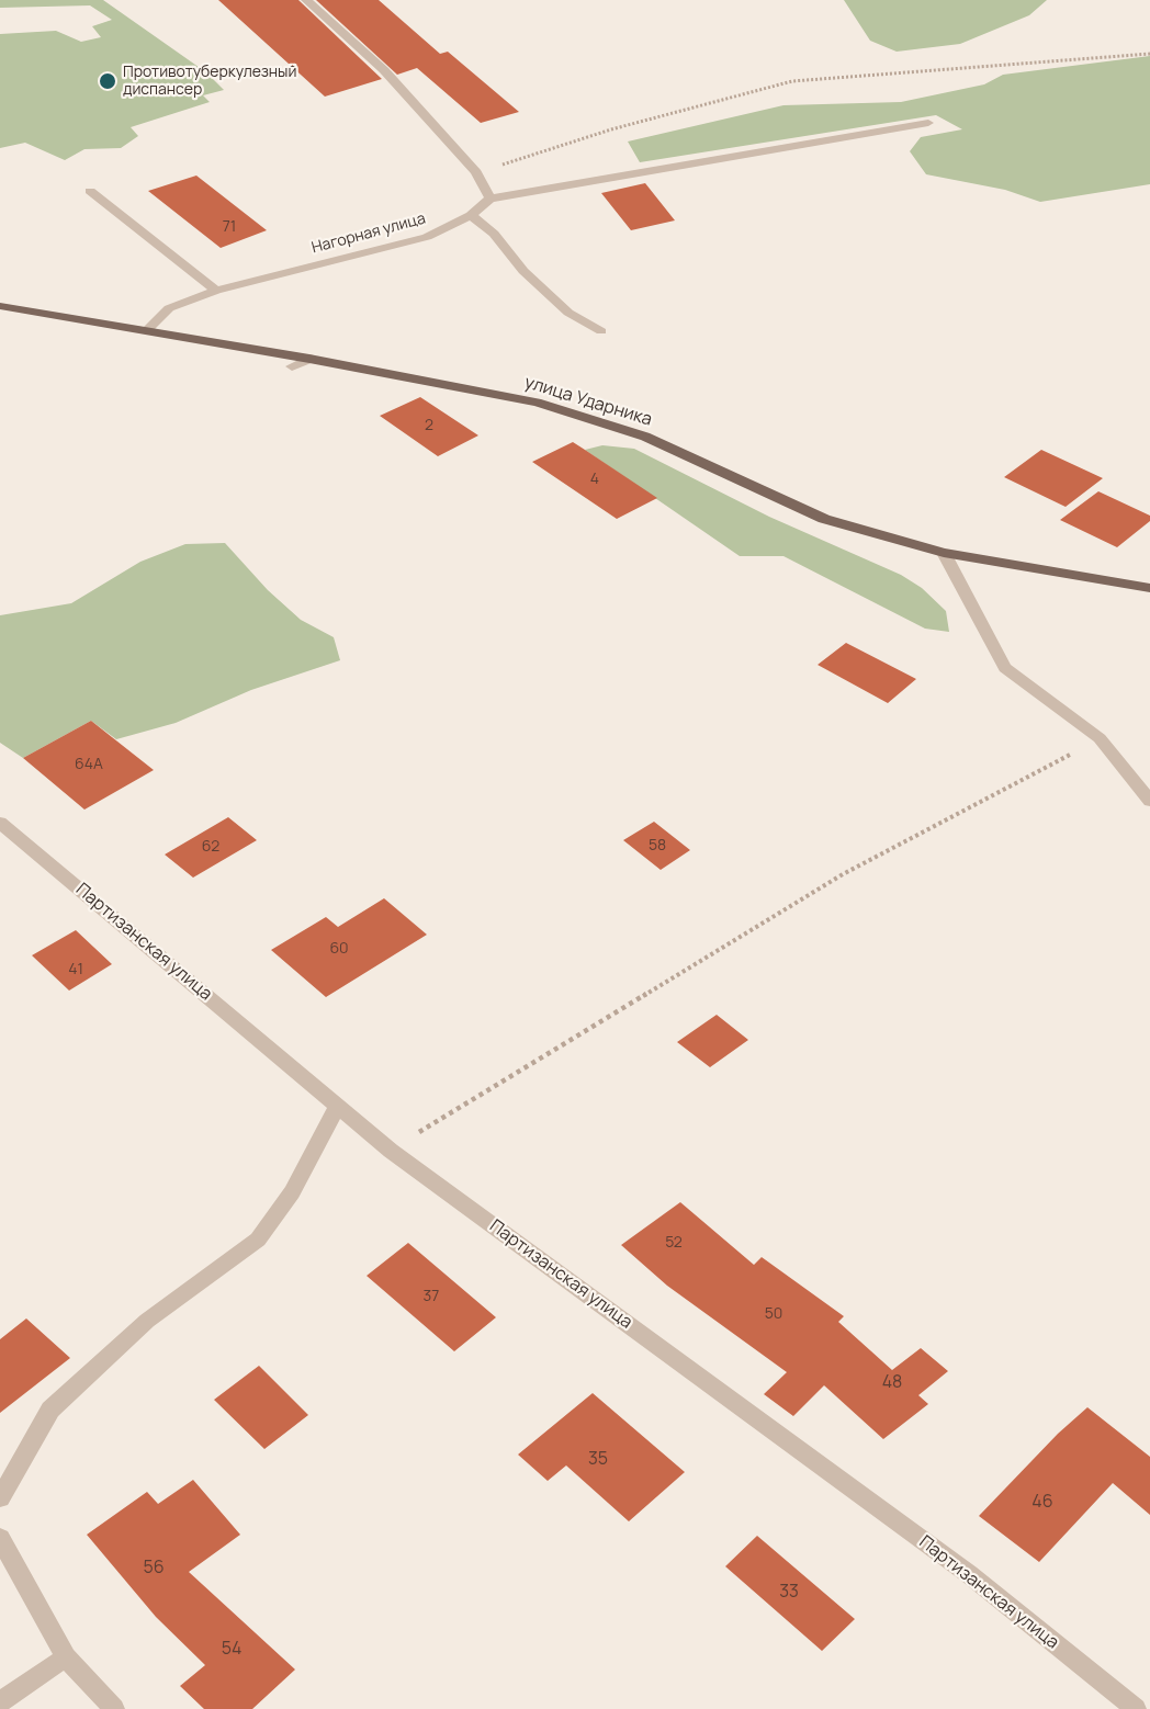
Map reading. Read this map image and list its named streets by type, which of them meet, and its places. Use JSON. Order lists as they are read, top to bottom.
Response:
{
  "streets": {
    "main road": ["улица Ударника"],
    "street": ["Нагорная улица", "Партизанская улица"]
  },
  "crossings": [
    ["Нагорная улица", "улица Ударника"]
  ],
  "places": ["Противотуберкулезный диспансер"],
  "house_numbers": [
    "71",
    "2",
    "4",
    "64А",
    "58",
    "62",
    "60",
    "41",
    "52",
    "37",
    "50",
    "48",
    "35",
    "46",
    "56",
    "33",
    "54"
  ]
}
